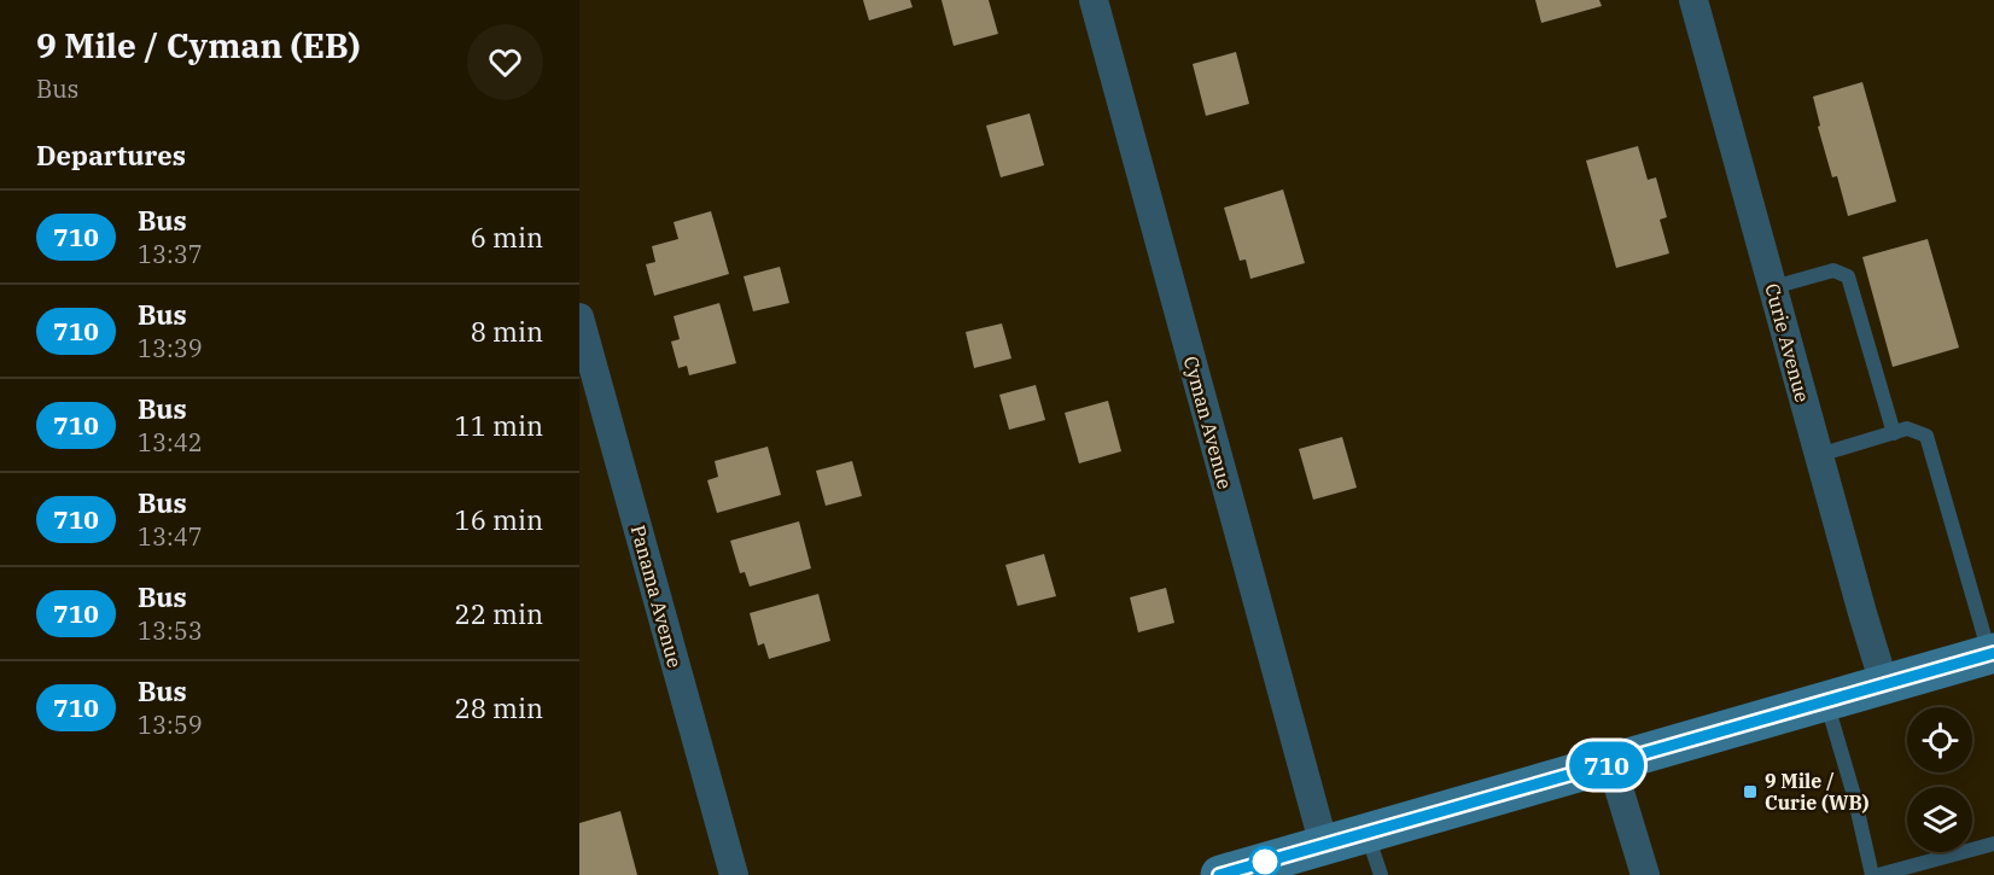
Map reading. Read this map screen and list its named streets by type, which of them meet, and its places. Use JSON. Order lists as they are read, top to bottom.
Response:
{
  "streets": {
    "street": ["Curie Avenue", "Cyman Avenue", "Panama Avenue"]
  },
  "places": {
    "transit": ["9 Mile / Curie (WB)"]
  },
  "lines": ["bus line 710"],
  "page": {
    "heading": [
      ["9 Mile / Cyman (EB)", "Bus"],
      "Departures"
    ],
    "on_map": "710",
    "list": [
      {
        "mark": "710",
        "name": "Bus",
        "note": "13:37",
        "value": "6 min"
      },
      {
        "mark": "710",
        "name": "Bus",
        "note": "13:39",
        "value": "8 min"
      },
      {
        "mark": "710",
        "name": "Bus",
        "note": "13:42",
        "value": "11 min"
      },
      {
        "mark": "710",
        "name": "Bus",
        "note": "13:47",
        "value": "16 min"
      },
      {
        "mark": "710",
        "name": "Bus",
        "note": "13:53",
        "value": "22 min"
      },
      {
        "mark": "710",
        "name": "Bus",
        "note": "13:59",
        "value": "28 min"
      }
    ]
  }
}
